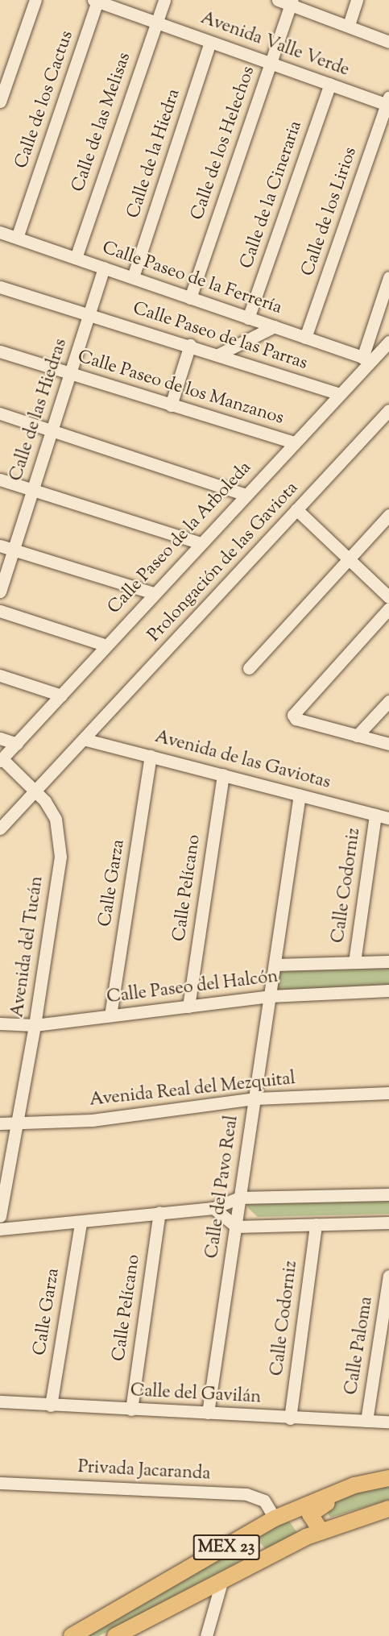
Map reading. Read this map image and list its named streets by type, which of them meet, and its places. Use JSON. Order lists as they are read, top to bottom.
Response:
{
  "streets": {
    "main road": ["MEX 23"],
    "street": [
      "Avenida Valle Verde",
      "Calle de los Cactus",
      "Calle de las Melisas",
      "Calle de los Helechos",
      "Calle de la Hiedra",
      "Calle de la Cineraria",
      "Calle de los Lirios",
      "Calle Paseo de la Ferrería",
      "Calle Paseo de las Parras",
      "Calle Paseo de los Manzanos",
      "Calle de las Hiedras",
      "Calle Paseo de la Arboleda",
      "Prolongación de las Gaviota",
      "Avenida de las Gaviotas",
      "Calle Garza",
      "Calle Codorniz",
      "Calle Pelícano",
      "Avenida del Tucán",
      "Calle Paseo del Halcón",
      "Avenida Real del Mezquital",
      "Calle del Pavo Real",
      "Calle Paloma",
      "Calle del Gavilán",
      "Privada Jacaranda"
    ]
  },
  "crossings": [
    ["Avenida Valle Verde", "Calle de los Cactus"],
    ["Avenida Valle Verde", "Calle de las Melisas"],
    ["Avenida Valle Verde", "Calle de los Helechos"],
    ["Avenida Valle Verde", "Calle de la Hiedra"],
    ["Avenida Valle Verde", "Calle de la Cineraria"],
    ["Avenida Valle Verde", "Calle de los Lirios"],
    ["Calle de los Cactus", "Calle Paseo de la Ferrería"],
    ["Calle de las Melisas", "Calle Paseo de la Ferrería"],
    ["Calle de los Helechos", "Calle Paseo de la Ferrería"],
    ["Calle de la Hiedra", "Calle Paseo de la Ferrería"],
    ["Calle de la Cineraria", "Calle Paseo de la Ferrería"],
    ["Calle de los Lirios", "Calle Paseo de la Ferrería"],
    ["Calle Paseo de la Ferrería", "Calle de las Hiedras"],
    ["Calle Paseo de la Ferrería", "Calle Paseo de la Arboleda"],
    ["Calle Paseo de las Parras", "Calle de las Hiedras"],
    ["Calle Paseo de las Parras", "Calle Paseo de la Arboleda"],
    ["Calle Paseo de los Manzanos", "Calle de las Hiedras"],
    ["Calle Paseo de los Manzanos", "Calle Paseo de la Arboleda"],
    ["Calle Paseo de la Arboleda", "Avenida del Tucán"],
    ["Prolongación de las Gaviota", "Avenida de las Gaviotas"],
    ["Prolongación de las Gaviota", "Avenida del Tucán"],
    ["Avenida de las Gaviotas", "Calle Garza"],
    ["Avenida de las Gaviotas", "Calle Codorniz"],
    ["Avenida de las Gaviotas", "Calle Pelícano"],
    ["Avenida de las Gaviotas", "Calle del Pavo Real"],
    ["Calle Garza", "Calle Paseo del Halcón"],
    ["Calle Garza", "Calle del Gavilán"],
    ["Calle Codorniz", "Calle Paseo del Halcón"],
    ["Calle Codorniz", "Calle del Gavilán"],
    ["Calle Pelícano", "Calle Paseo del Halcón"],
    ["Calle Pelícano", "Calle del Gavilán"],
    ["Avenida del Tucán", "Calle Paseo del Halcón"],
    ["Avenida del Tucán", "Avenida Real del Mezquital"],
    ["Calle Paseo del Halcón", "Calle del Pavo Real"],
    ["Avenida Real del Mezquital", "Calle del Pavo Real"],
    ["Calle del Pavo Real", "Calle del Gavilán"],
    ["Calle Paloma", "Calle del Gavilán"],
    ["Privada Jacaranda", "MEX 23"]
  ]
}
